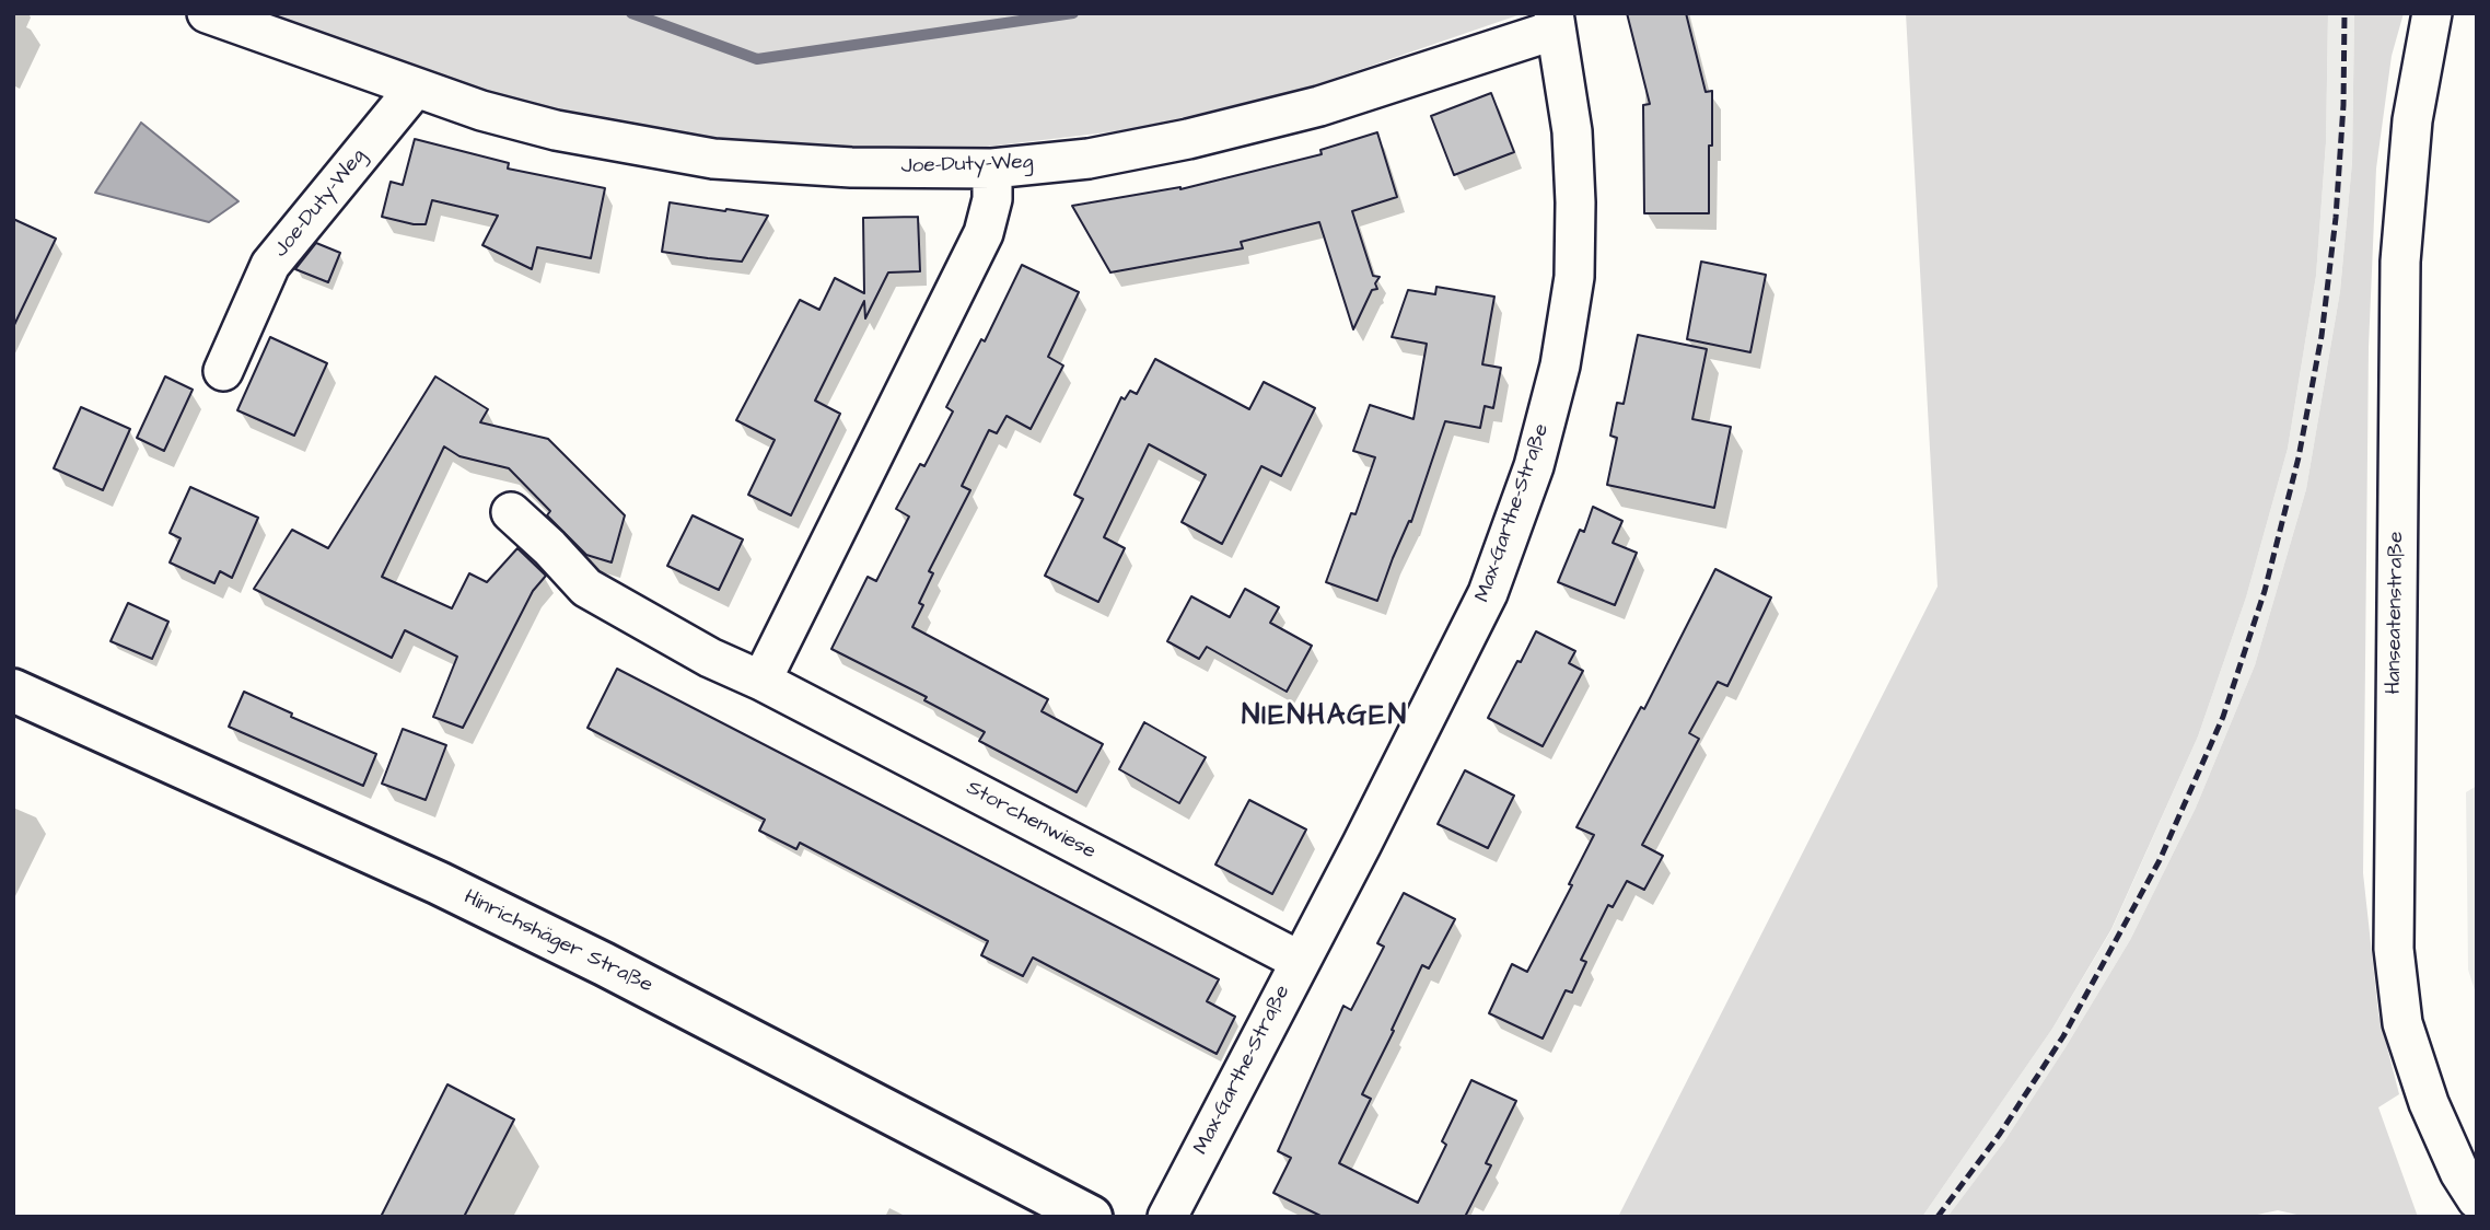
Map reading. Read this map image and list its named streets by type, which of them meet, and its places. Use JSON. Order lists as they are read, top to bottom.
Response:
{
  "streets": {
    "main road": ["Hinrichshäger Straße"],
    "street": [
      "Joe-Duty-Weg",
      "Max-Garthe-Straße",
      "Hanseatenstraße",
      "Storchenwiese"
    ]
  },
  "crossings": [
    ["Joe-Duty-Weg", "Max-Garthe-Straße"],
    ["Max-Garthe-Straße", "Storchenwiese"]
  ],
  "districts": ["NIENHAGEN"]
}
